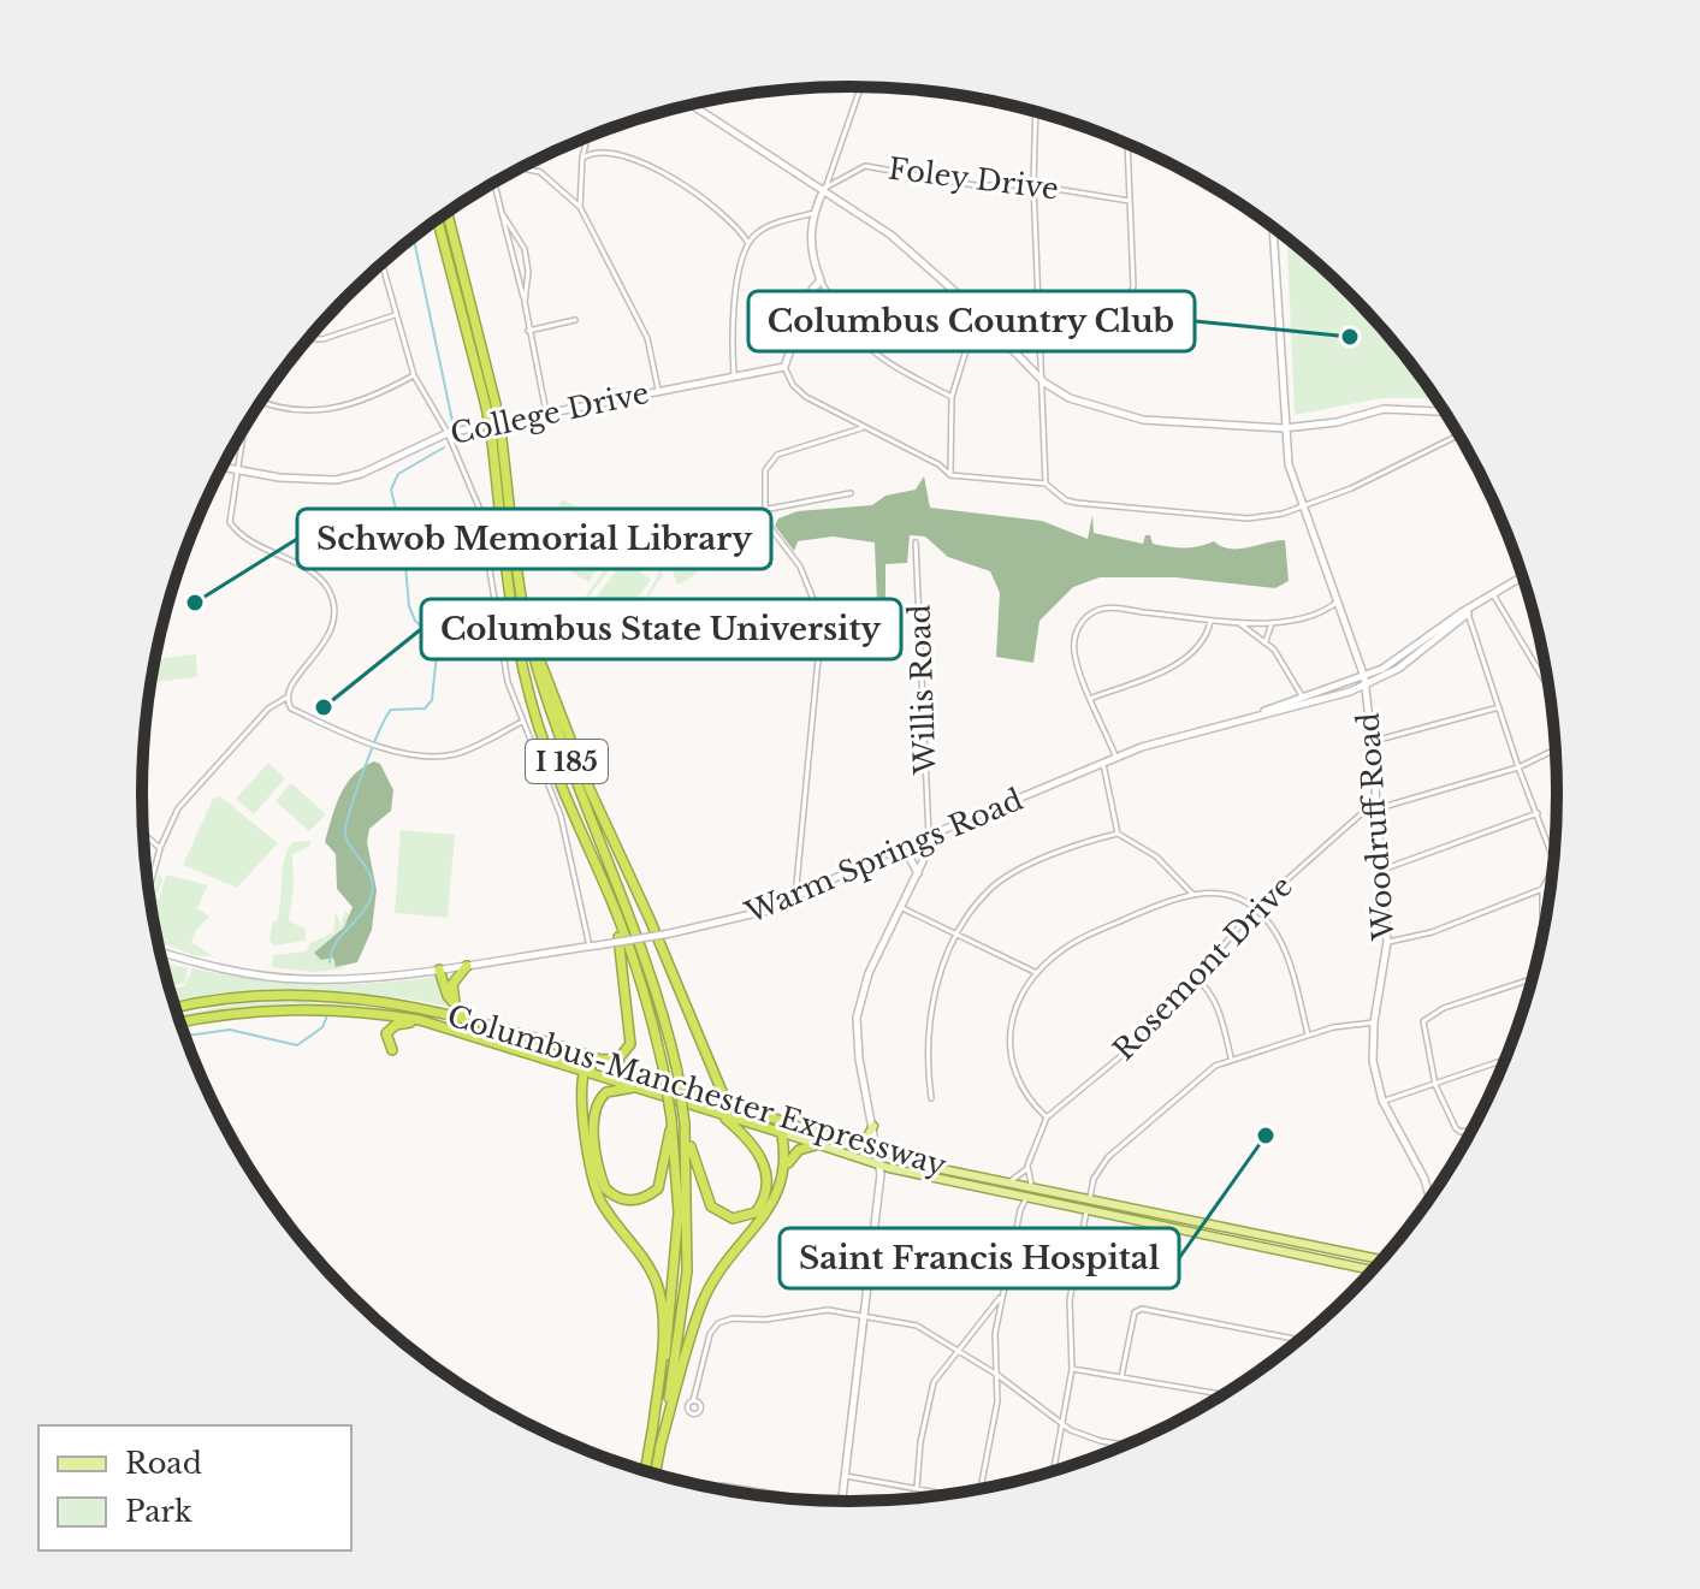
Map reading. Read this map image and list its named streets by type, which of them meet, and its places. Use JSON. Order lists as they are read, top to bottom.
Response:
{
  "streets": {
    "highway": ["I 185", "Columbus-Manchester Expressway"],
    "street": [
      "Foley Drive",
      "College Drive",
      "Willis Road",
      "Woodruff Road",
      "Warm Springs Road",
      "Rosemont Drive"
    ]
  },
  "crossings": [
    ["Willis Road", "Warm Springs Road"],
    ["Woodruff Road", "Warm Springs Road"],
    ["Woodruff Road", "Rosemont Drive"],
    ["Rosemont Drive", "Columbus-Manchester Expressway"]
  ],
  "places": [
    "Columbus Country Club",
    "Schwob Memorial Library",
    "Columbus State University",
    "Saint Francis Hospital"
  ],
  "legend": ["Road", "Park"]
}
